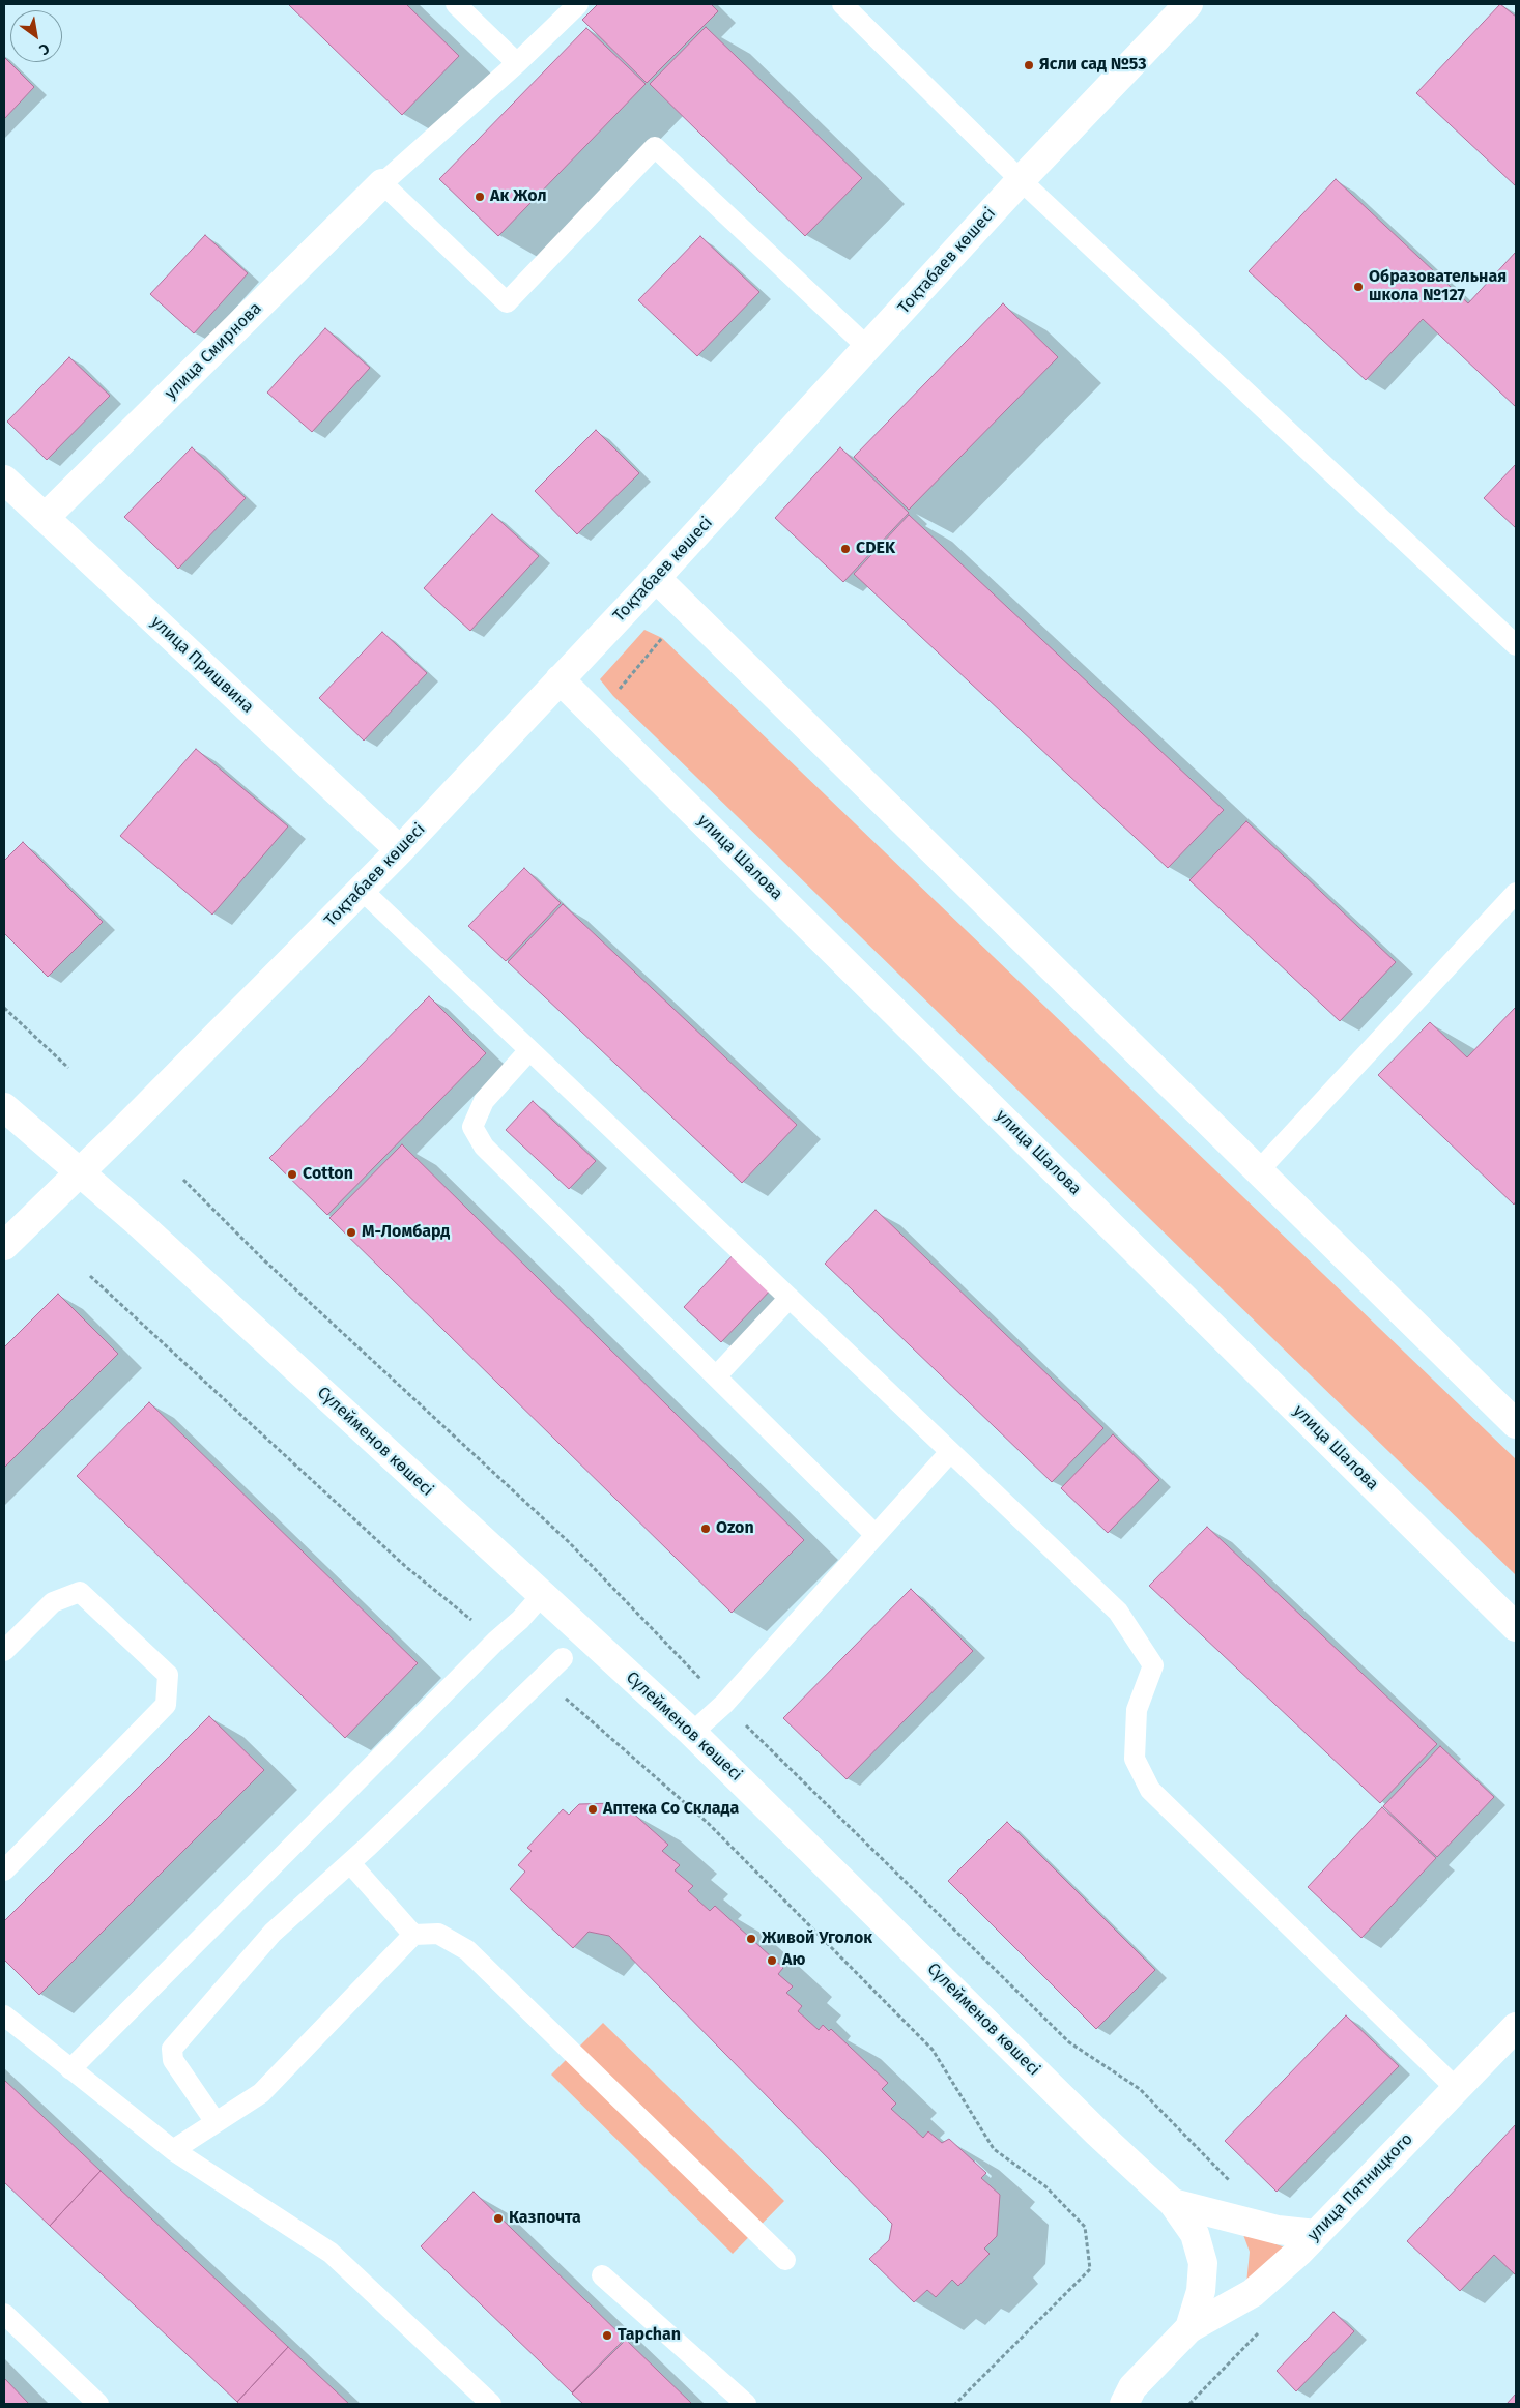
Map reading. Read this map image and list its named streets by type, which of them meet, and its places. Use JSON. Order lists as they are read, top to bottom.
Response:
{
  "streets": {
    "street": [
      "Тоқтабаев көшесі",
      "улица Смирнова",
      "улица Пришвина",
      "улица Шалова",
      "Сүлейменов көшесі",
      "улица Пятницкого"
    ]
  },
  "crossings": [
    ["Тоқтабаев көшесі", "улица Пришвина"],
    ["Тоқтабаев көшесі", "улица Шалова"],
    ["Тоқтабаев көшесі", "Сүлейменов көшесі"],
    ["улица Смирнова", "улица Пришвина"],
    ["Сүлейменов көшесі", "улица Пятницкого"]
  ],
  "places": [
    "Ясли сад №53",
    "Ак Жол",
    "Образовательная школа №127",
    "CDEK",
    "Cotton",
    "М-Ломбард",
    "Ozon",
    "Аптека Со Склада",
    "Живой Уголок",
    "Аю",
    "Казпочта",
    "Tapchan"
  ],
  "north": "bottom right"
}
